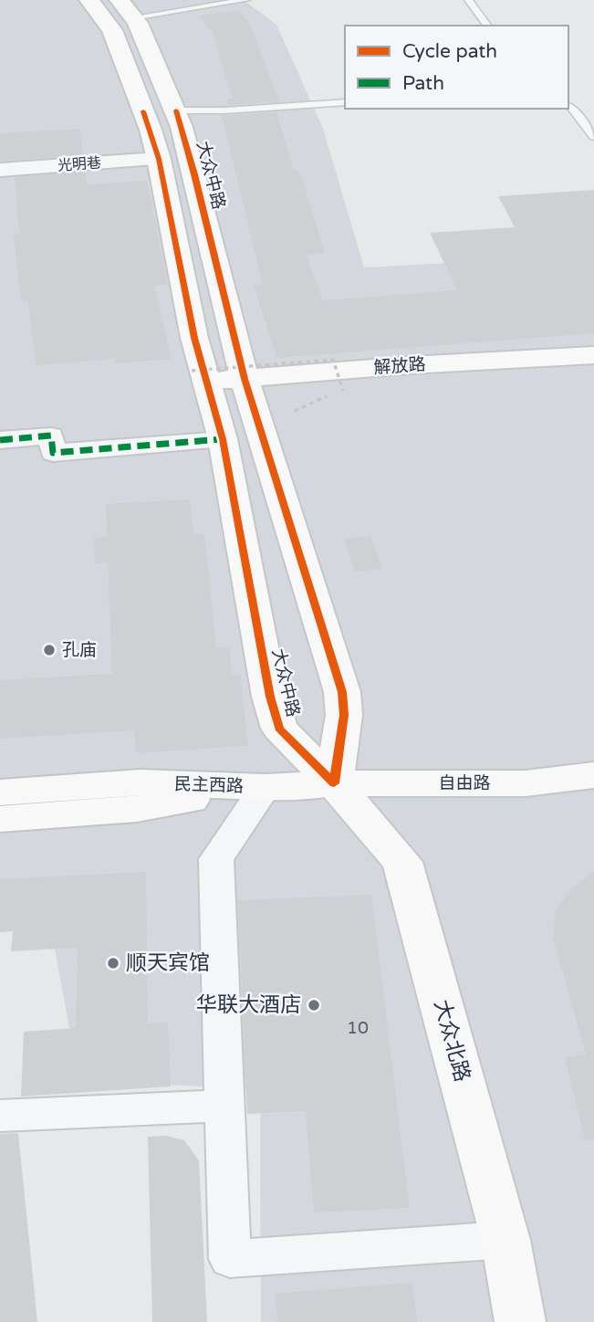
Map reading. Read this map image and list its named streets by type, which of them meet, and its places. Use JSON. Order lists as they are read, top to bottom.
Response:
{
  "streets": {
    "main road": [
      "大众中路",
      "解放路",
      "自由路",
      "民主西路",
      "大众北路"
    ],
    "street": ["光明巷"]
  },
  "crossings": [
    ["光明巷", "大众中路"],
    ["大众中路", "解放路"],
    ["大众中路", "自由路"],
    ["大众中路", "大众北路"],
    ["自由路", "民主西路"],
    ["自由路", "大众北路"]
  ],
  "places": ["孔庙", "顺天宾馆", "华联大酒店"],
  "house_numbers": ["10"],
  "legend": ["Cycle path", "Path"]
}
